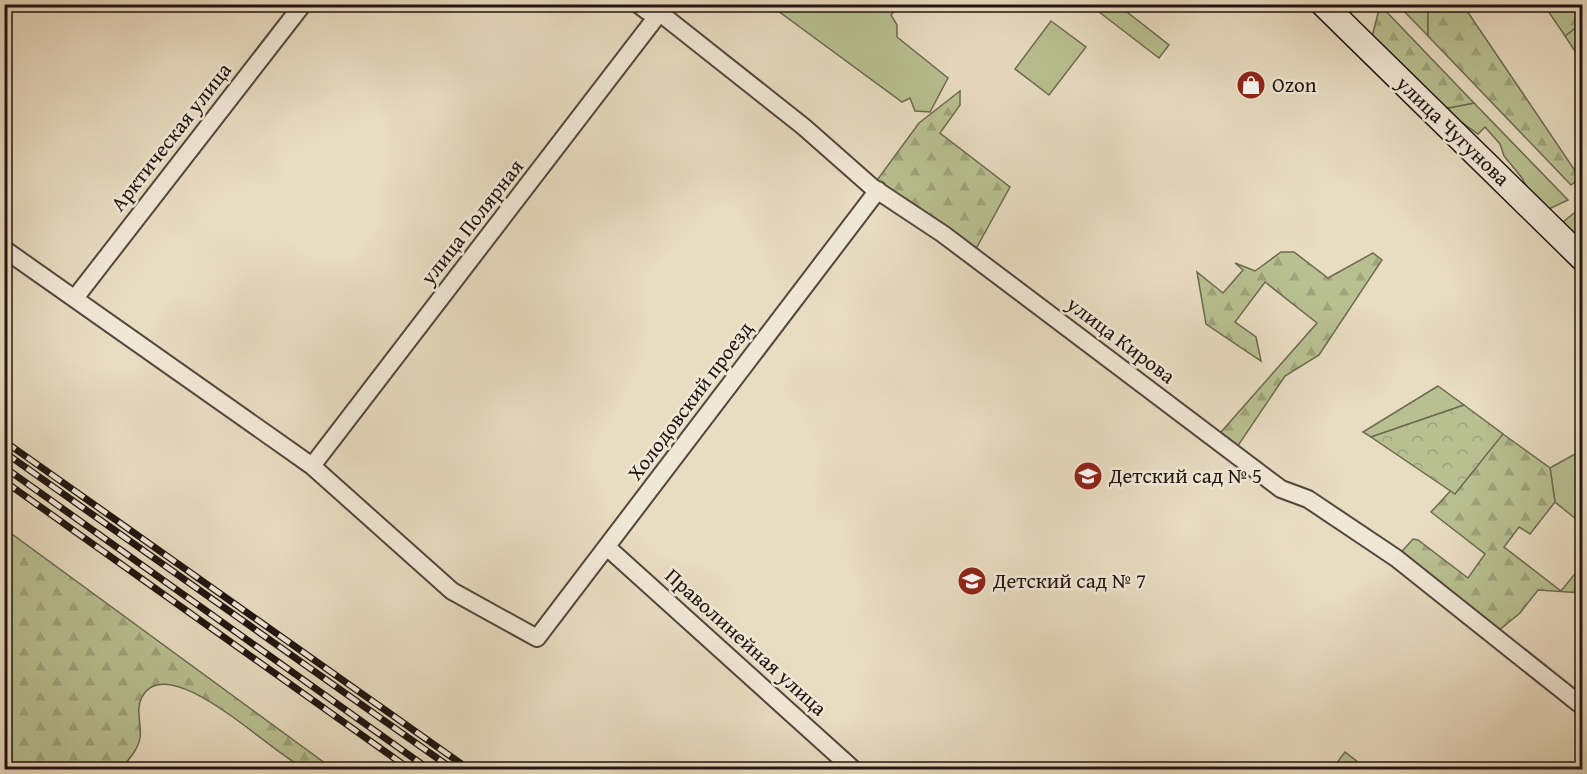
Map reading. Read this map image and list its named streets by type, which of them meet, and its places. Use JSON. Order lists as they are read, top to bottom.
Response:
{
  "streets": {
    "main road": ["улица Чугунова"],
    "street": [
      "Арктическая улица",
      "улица Полярная",
      "улица Кирова",
      "Холодовский проезд",
      "Праволинейная улица"
    ]
  },
  "crossings": [
    ["улица Полярная", "улица Кирова"],
    ["улица Полярная", "Холодовский проезд"],
    ["улица Кирова", "Холодовский проезд"],
    ["Холодовский проезд", "Праволинейная улица"]
  ],
  "places": {
    "shop": ["Ozon"],
    "school or university": ["Детский сад № 5", "Детский сад № 7"]
  }
}
